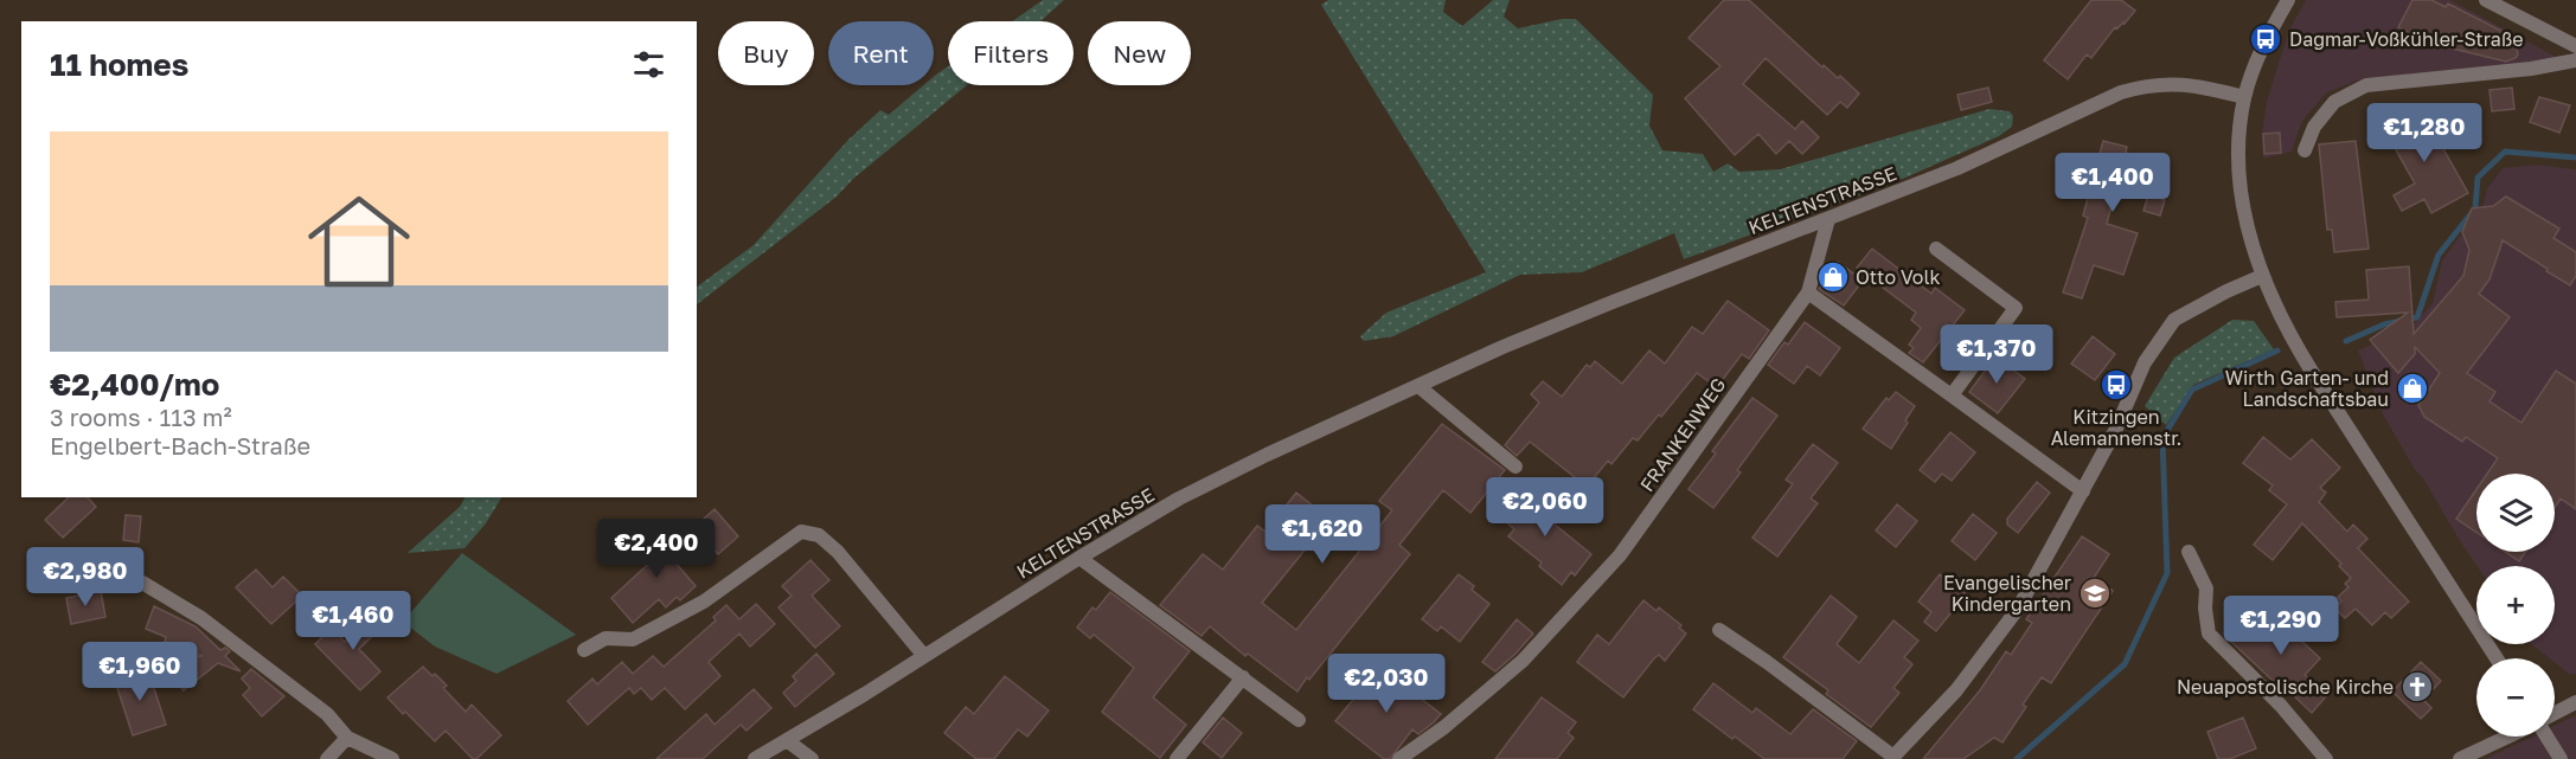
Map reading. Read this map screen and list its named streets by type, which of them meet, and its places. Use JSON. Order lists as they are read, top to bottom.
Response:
{
  "streets": {
    "street": ["KELTENSTRASSE", "FRANKENWEG"]
  },
  "crossings": [
    ["KELTENSTRASSE", "FRANKENWEG"]
  ],
  "places": {
    "bus stop": ["Dagmar-Voßkühler-Straße", "Kitzingen Alemannenstr."],
    "shop": ["Otto Volk", "Wirth Garten- und Landschaftsbau"],
    "school or university": ["Evangelischer Kindergarten"],
    "church": ["Neuapostolische Kirche"]
  },
  "page": {
    "chip": [
      "Buy",
      "Rent",
      "Filters",
      "New"
    ],
    "heading": "11 homes",
    "price": [
      "€1,280",
      "€1,400",
      "€1,370",
      "€2,060",
      "€1,620",
      "€2,400",
      "€2,980",
      "€1,460",
      "€1,290",
      "€1,960",
      "€2,030"
    ],
    "list": [
      {
        "name": "€2,400/mo",
        "note": "3 rooms · 113 m² · Engelbert-Bach-Straße"
      }
    ],
    "map_buttons": ["+", "−"]
  }
}
